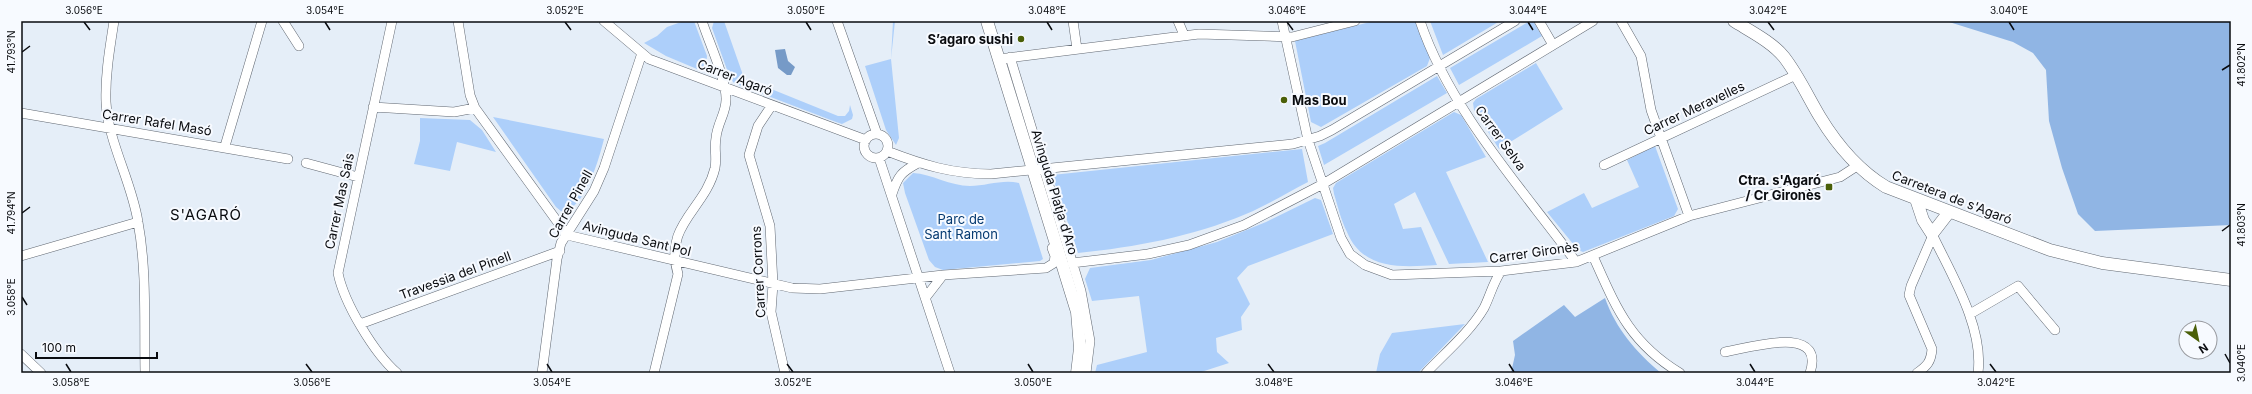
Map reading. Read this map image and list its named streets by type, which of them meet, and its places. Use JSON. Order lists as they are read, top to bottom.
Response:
{
  "streets": {
    "street": [
      "Carrer Agaró",
      "Carrer Meravelles",
      "Carrer Rafel Masó",
      "Carrer Selva",
      "Avinguda Platja d'Aro",
      "Carretera de s'Agaró",
      "Carrer Mas Sais",
      "Carrer Pinell",
      "Avinguda Sant Pol",
      "Carrer Gironès",
      "Carrer Corrons",
      "Travessia del Pinell"
    ]
  },
  "crossings": [
    ["Carrer Agaró", "Carrer Pinell"],
    ["Carrer Agaró", "Carrer Corrons"],
    ["Carrer Meravelles", "Carretera de s'Agaró"],
    ["Carrer Selva", "Carrer Gironès"],
    ["Avinguda Platja d'Aro", "Avinguda Sant Pol"],
    ["Carretera de s'Agaró", "Carrer Gironès"],
    ["Carrer Mas Sais", "Travessia del Pinell"],
    ["Carrer Pinell", "Avinguda Sant Pol"],
    ["Carrer Pinell", "Travessia del Pinell"],
    ["Avinguda Sant Pol", "Carrer Corrons"]
  ],
  "districts": ["S'AGARÓ"],
  "parks": ["Parc de Sant Ramon"],
  "places": {
    "other": ["S’agaro sushi", "Mas Bou"],
    "transit": ["Ctra. s'Agaró / Cr Gironès"]
  },
  "scale_bar": "100 m",
  "north": "bottom right",
  "coordinates": [
    "3.056°E",
    "3.054°E",
    "3.052°E",
    "3.050°E",
    "3.048°E",
    "3.046°E",
    "3.044°E",
    "3.042°E",
    "3.040°E",
    "41.793°N",
    "41.802°N",
    "41.794°N",
    "41.803°N",
    "3.058°E"
  ]
}
